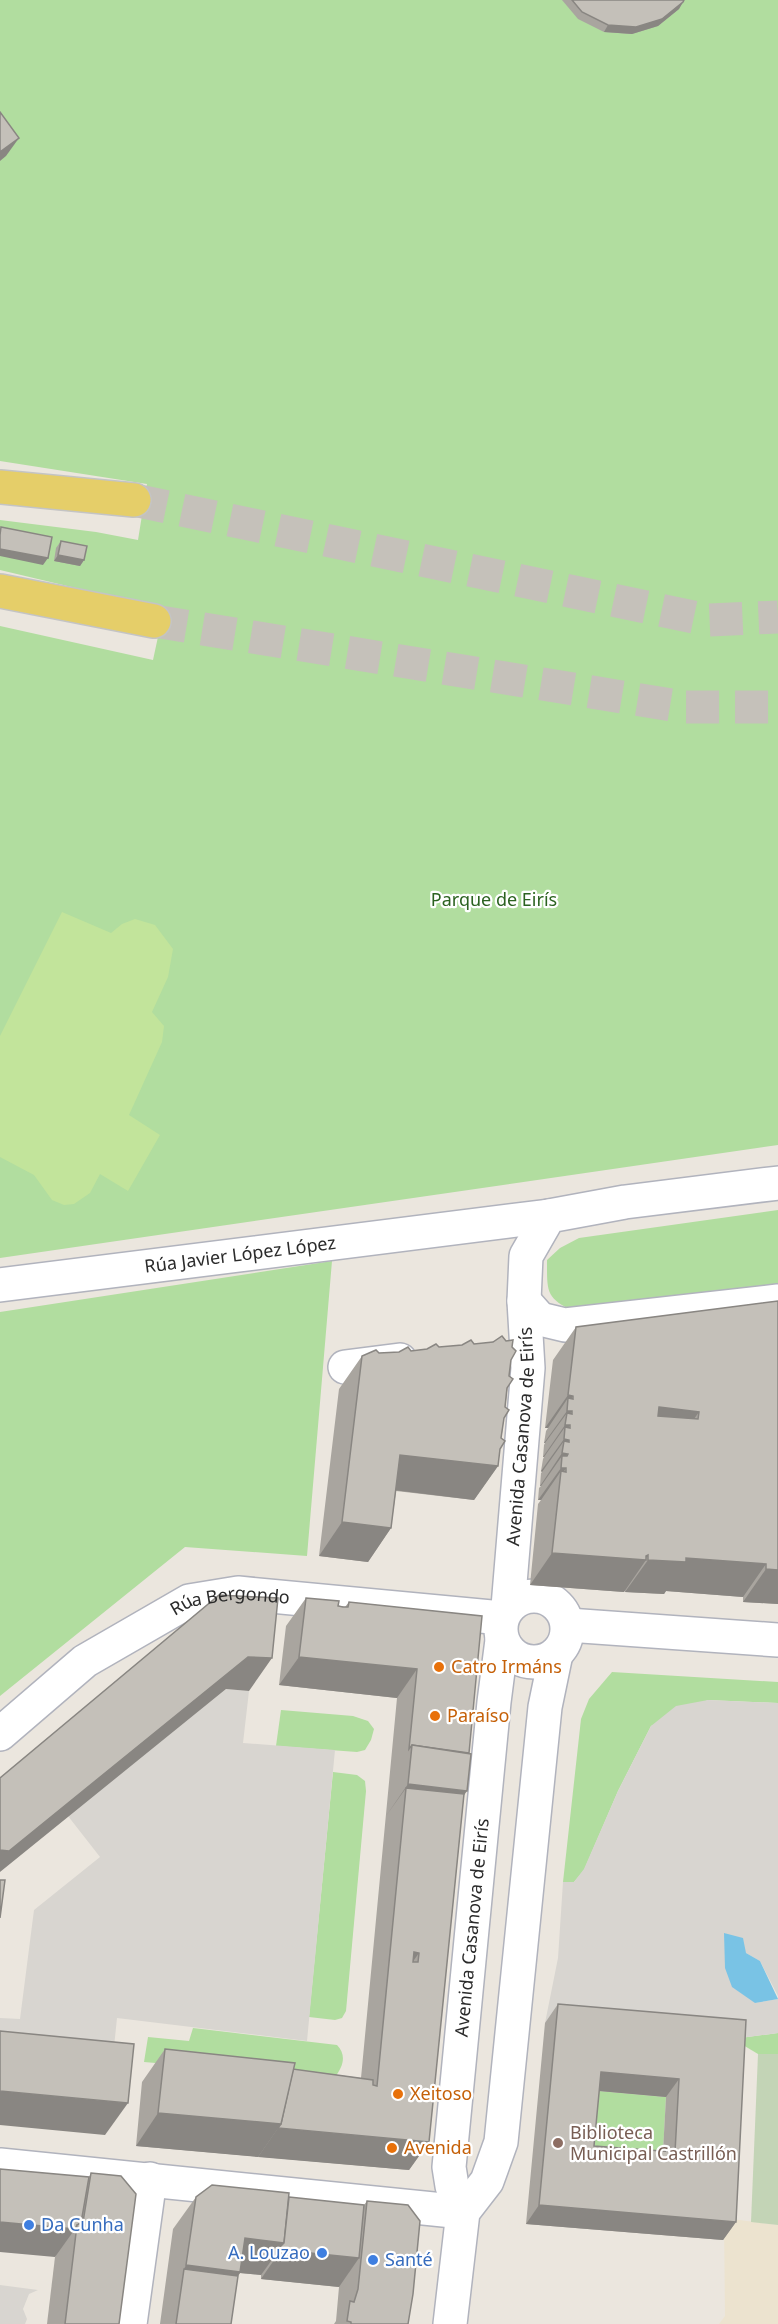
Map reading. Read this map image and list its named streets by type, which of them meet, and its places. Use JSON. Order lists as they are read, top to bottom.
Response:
{
  "streets": {
    "street": ["Rúa Javier López López", "Avenida Casanova de Eirís", "Rúa Bergondo"]
  },
  "crossings": [
    ["Avenida Casanova de Eirís", "Rúa Bergondo"]
  ],
  "parks": ["Parque de Eirís"],
  "places": [
    "Catro Irmáns",
    "Paraíso",
    "Xeitoso",
    "Biblioteca Municipal Castrillón",
    "Avenida",
    "Da Cunha",
    "A. Louzao",
    "Santé"
  ]
}
